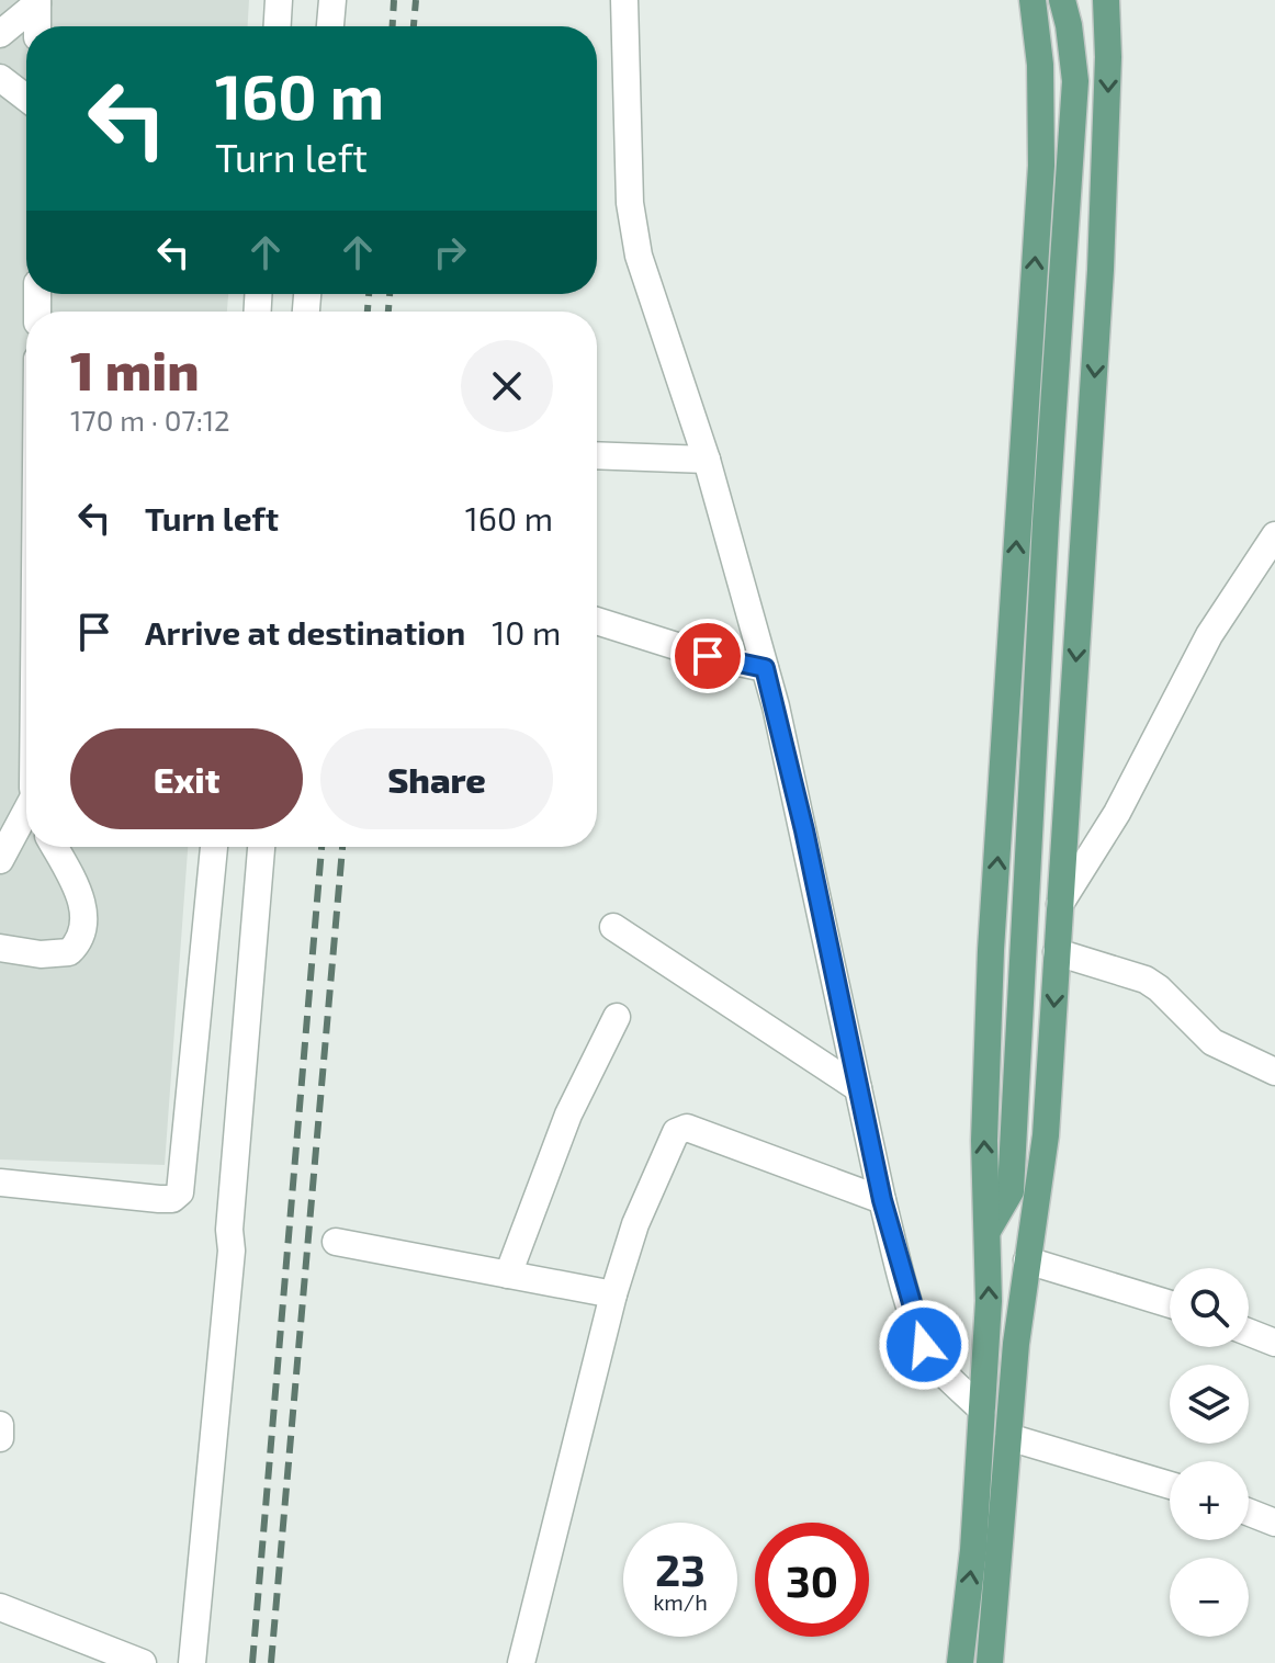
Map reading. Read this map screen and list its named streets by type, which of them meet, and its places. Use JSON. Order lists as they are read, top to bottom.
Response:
{
  "page": {
    "turn": ["160 m", "Turn left"],
    "heading": ["1 min", "170 m · 07:12"],
    "list": [
      {
        "name": "Turn left",
        "value": "160 m"
      },
      {
        "name": "Arrive at destination",
        "value": "10 m"
      }
    ],
    "buttons": ["Exit", "Share"],
    "map_buttons": ["+", "−"],
    "speed": "23 km/h",
    "limit": "30"
  }
}
